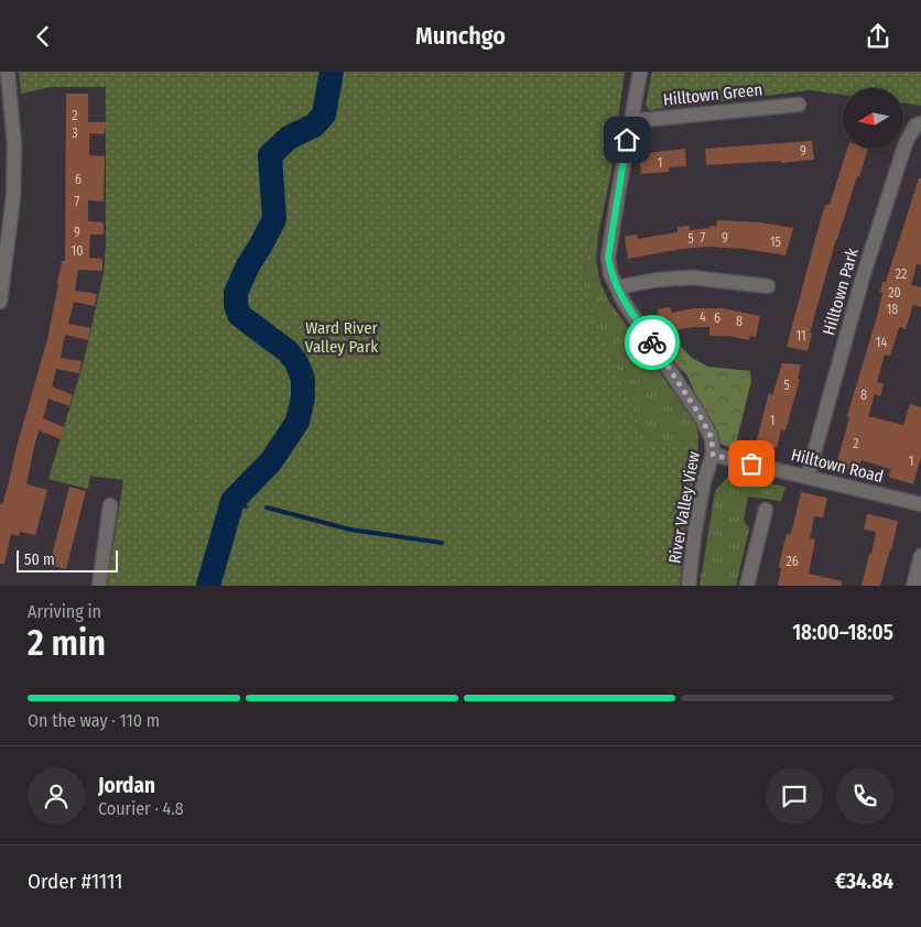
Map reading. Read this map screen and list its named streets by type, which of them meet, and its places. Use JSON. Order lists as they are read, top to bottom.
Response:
{
  "streets": {
    "street": [
      "Hilltown Green",
      "Hilltown Park",
      "Hilltown Road",
      "River Valley View"
    ]
  },
  "crossings": [
    ["Hilltown Green", "River Valley View"],
    ["Hilltown Park", "Hilltown Road"],
    ["Hilltown Road", "River Valley View"]
  ],
  "parks": ["Ward River Valley Park"],
  "house_numbers": [
    "2",
    "3",
    "9",
    "1",
    "6",
    "7",
    "9",
    "7",
    "9",
    "5",
    "15",
    "10",
    "22",
    "20",
    "18",
    "4",
    "6",
    "8",
    "11",
    "14",
    "5",
    "8",
    "1",
    "2",
    "1",
    "26"
  ],
  "scale_bar": "50 m",
  "north": "left",
  "page": {
    "header": "Munchgo",
    "scale": "50 m",
    "heading": ["2 min", "Arriving in", "18:00–18:05"],
    "panel": [
      "Jordan",
      "Courier · 4.8",
      "Order #1111",
      "€34.84"
    ],
    "bar": "On the way · 110 m"
  }
}
